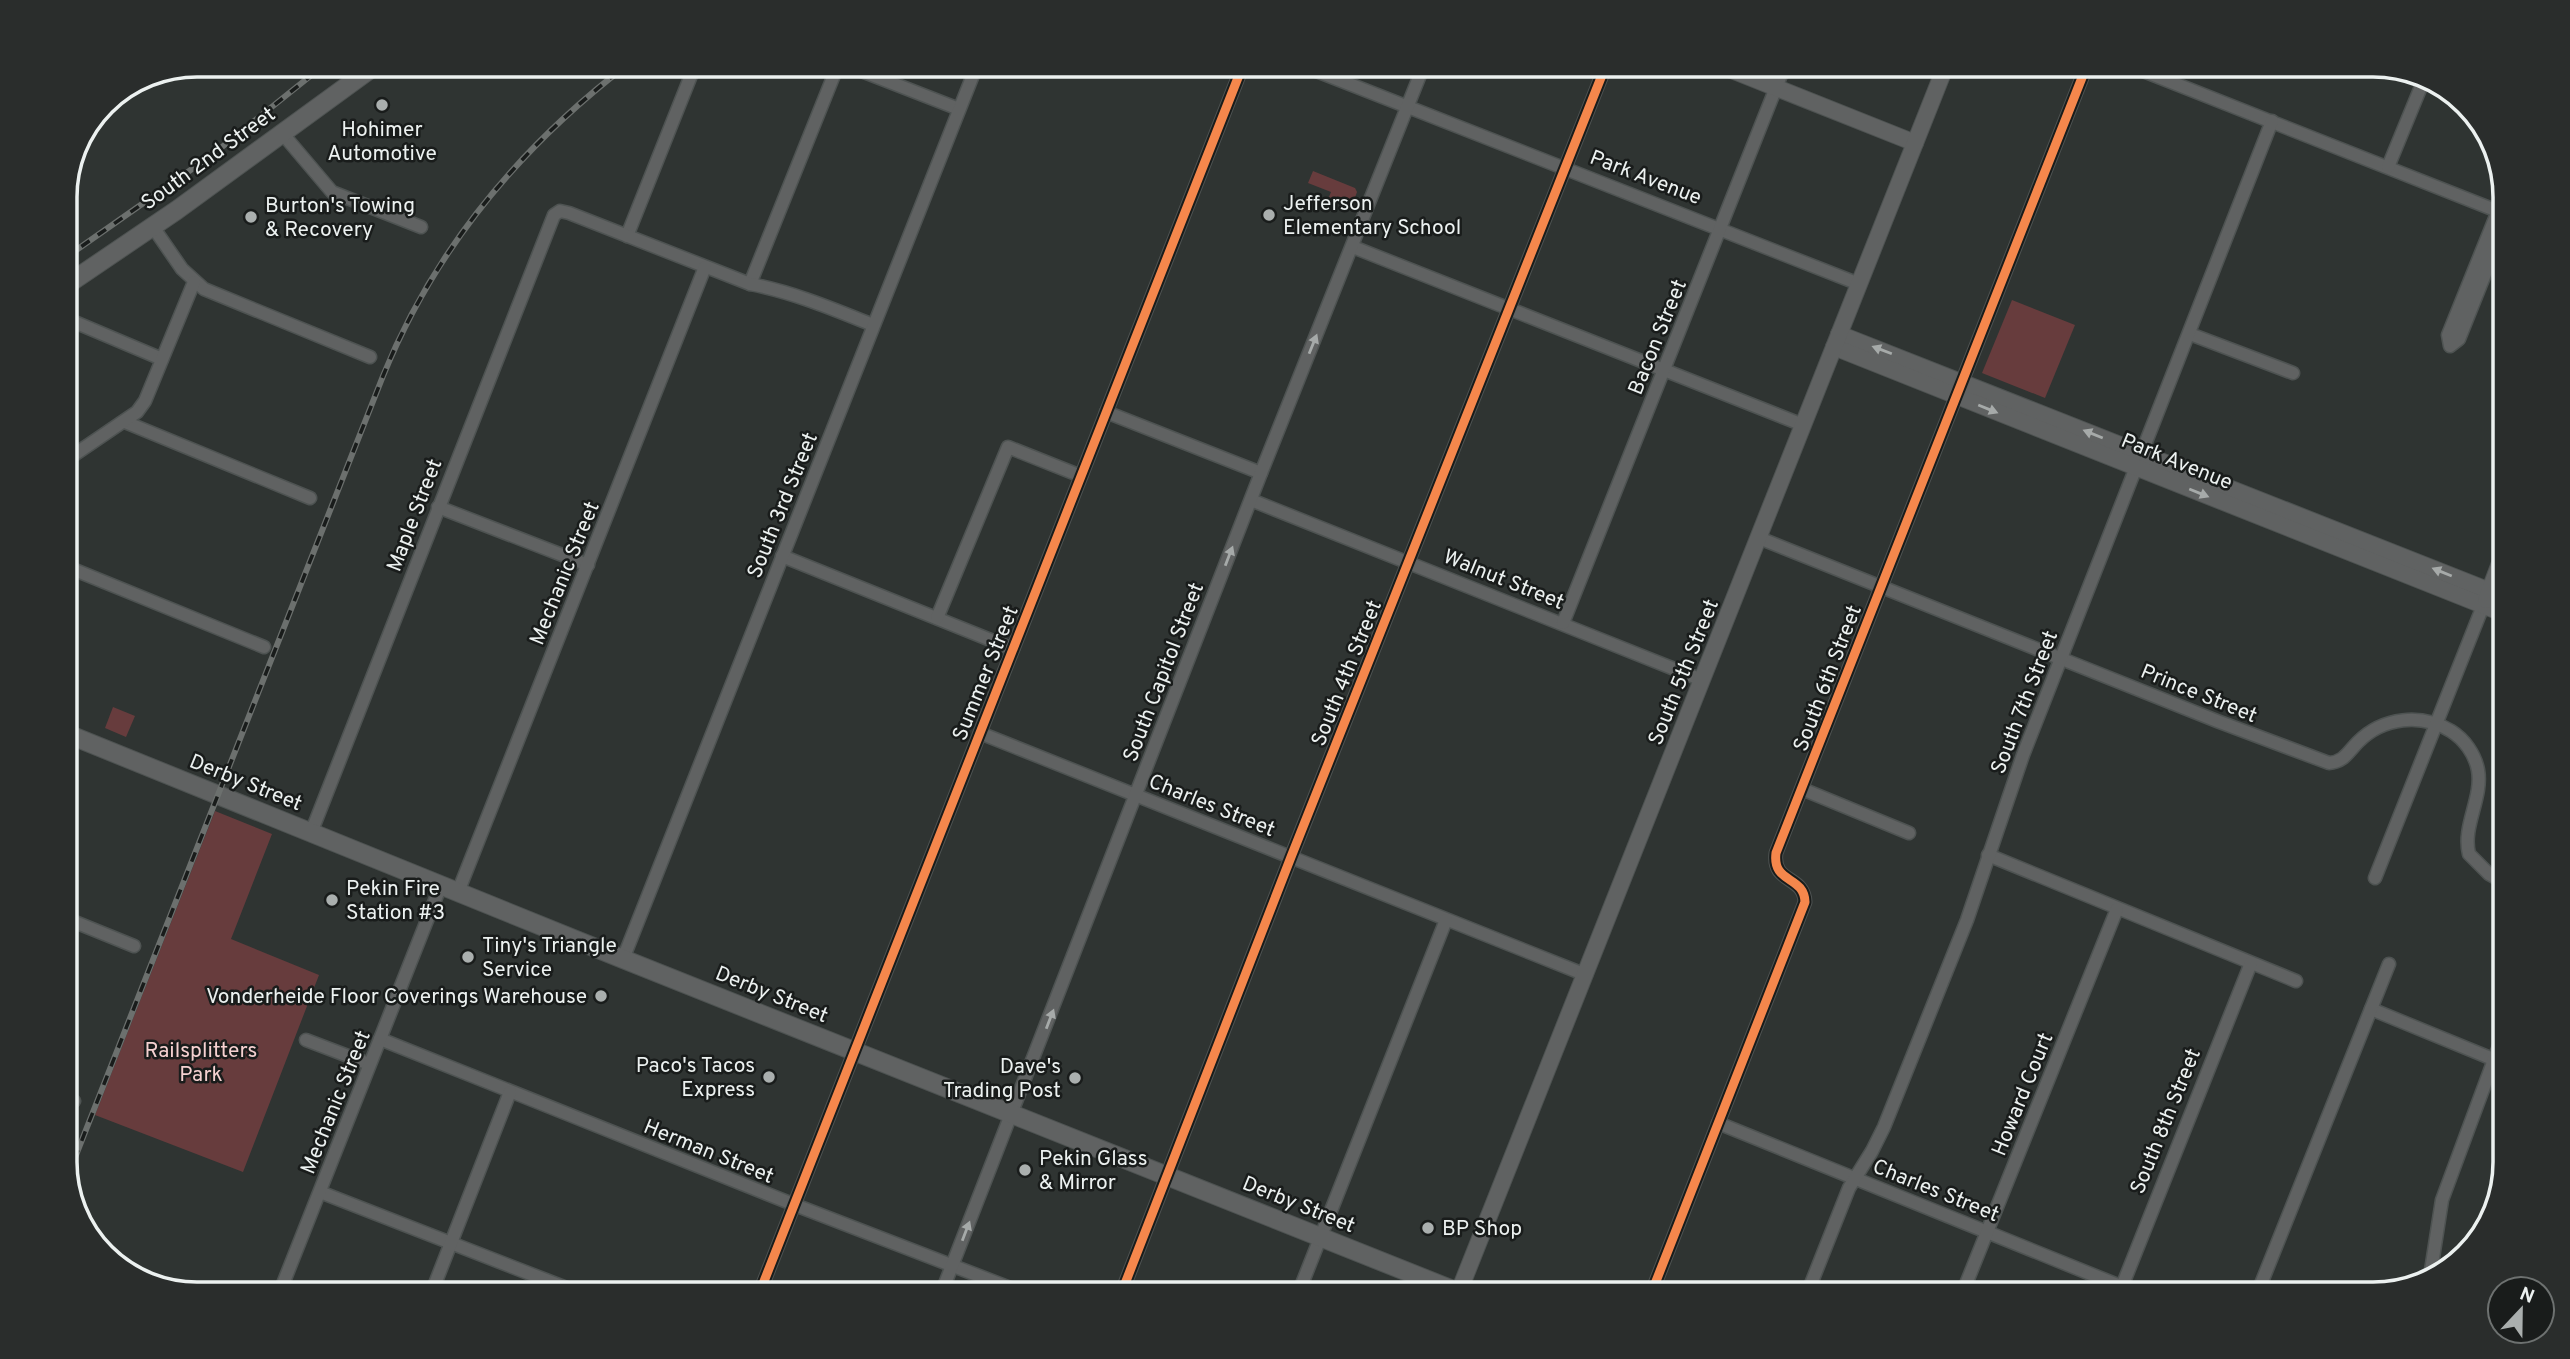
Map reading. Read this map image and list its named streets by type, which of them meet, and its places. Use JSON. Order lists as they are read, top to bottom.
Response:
{
  "streets": {
    "main road": ["South 2nd Street", "Derby Street"],
    "street": [
      "Park Avenue",
      "Bacon Street",
      "South 3rd Street",
      "Maple Street",
      "Mechanic Street",
      "Walnut Street",
      "South Capitol Street",
      "South 5th Street",
      "Summer Street",
      "South 4th Street",
      "South 6th Street",
      "Prince Street",
      "South 7th Street",
      "Charles Street",
      "Howard Court",
      "South 8th Street",
      "Herman Street"
    ]
  },
  "crossings": [
    ["Park Avenue", "Bacon Street"],
    ["Park Avenue", "South Capitol Street"],
    ["Park Avenue", "South 5th Street"],
    ["Park Avenue", "South 4th Street"],
    ["Park Avenue", "South 6th Street"],
    ["Park Avenue", "South 7th Street"],
    ["Bacon Street", "Walnut Street"],
    ["South 3rd Street", "Derby Street"],
    ["Maple Street", "Derby Street"],
    ["Mechanic Street", "Derby Street"],
    ["Mechanic Street", "Herman Street"],
    ["Walnut Street", "South Capitol Street"],
    ["Walnut Street", "South 5th Street"],
    ["Walnut Street", "South 4th Street"],
    ["South Capitol Street", "Derby Street"],
    ["South Capitol Street", "Charles Street"],
    ["South Capitol Street", "Herman Street"],
    ["South 5th Street", "Prince Street"],
    ["South 5th Street", "Charles Street"],
    ["Summer Street", "Derby Street"],
    ["Summer Street", "Charles Street"],
    ["Summer Street", "Herman Street"],
    ["South 4th Street", "Derby Street"],
    ["South 4th Street", "Charles Street"],
    ["South 6th Street", "Prince Street"],
    ["South 6th Street", "Charles Street"],
    ["Prince Street", "South 7th Street"],
    ["South 7th Street", "Charles Street"],
    ["Charles Street", "Howard Court"]
  ],
  "one_way": ["South Capitol Street"],
  "parks": ["Railsplitters Park"],
  "places": [
    "Hohimer Automotive",
    "Jefferson Elementary School",
    "Burton's Towing & Recovery",
    "Pekin Fire Station #3",
    "Tiny's Triangle Service",
    "Vonderheide Floor Coverings Warehouse",
    "Paco's Tacos Express",
    "Dave's Trading Post",
    "Pekin Glass & Mirror",
    "BP Shop"
  ],
  "north": "top"
}
